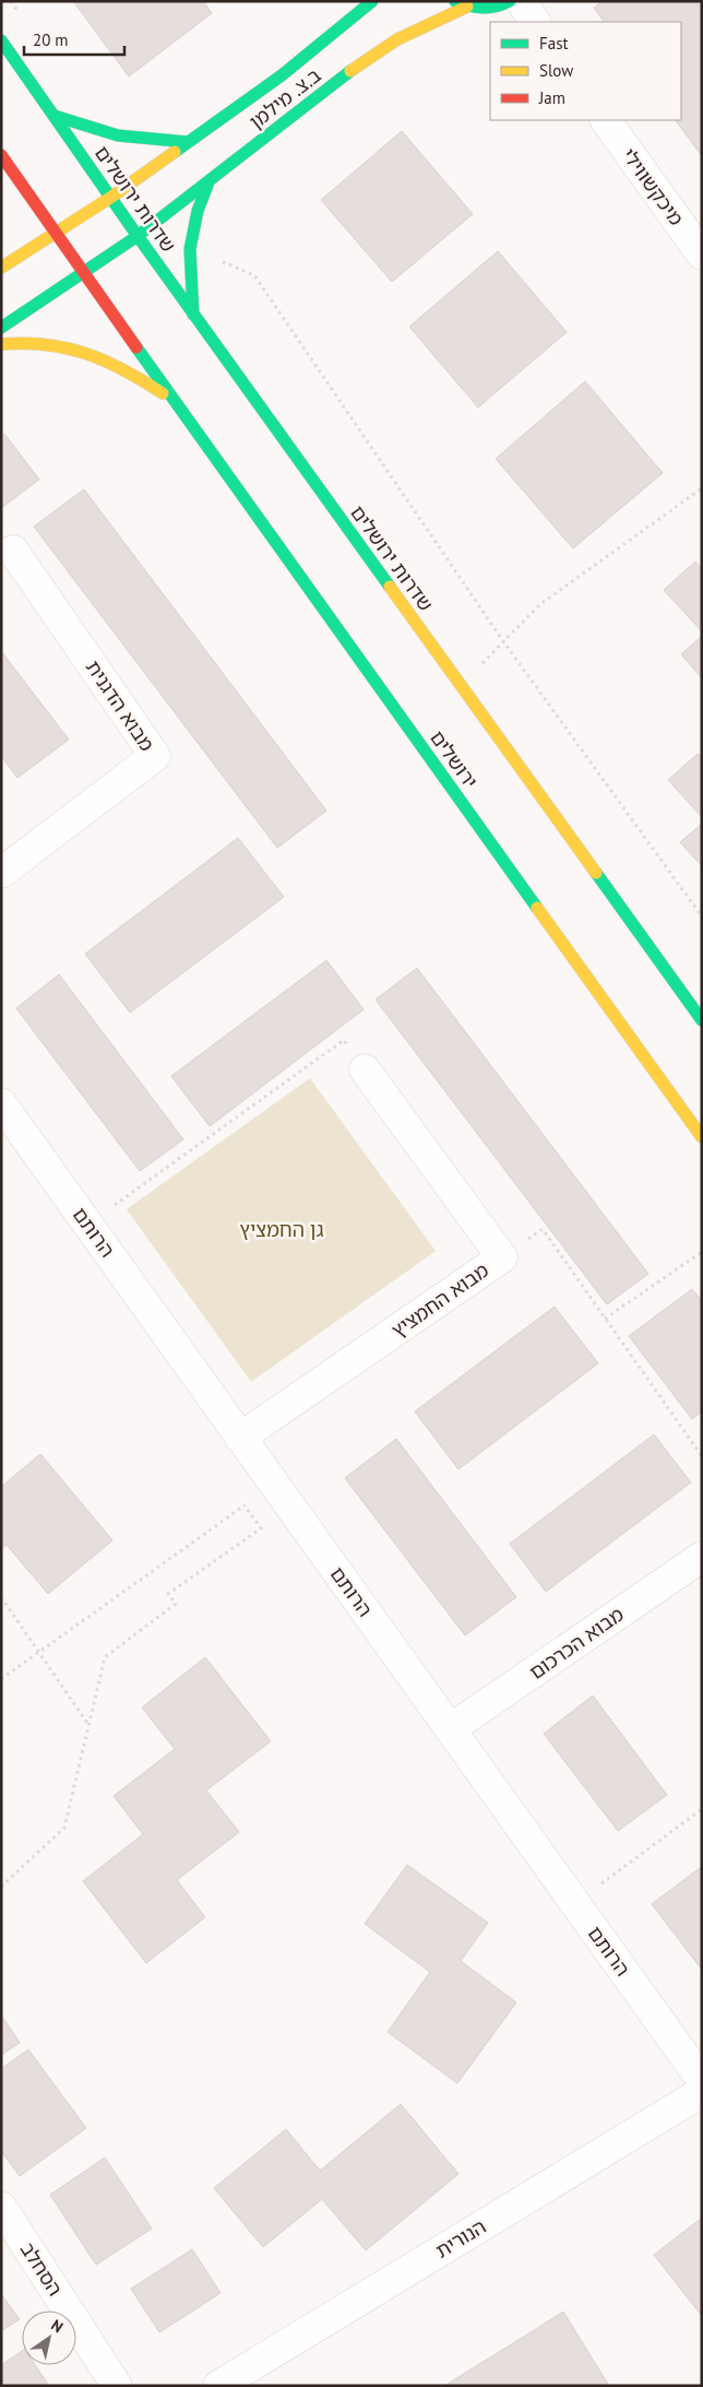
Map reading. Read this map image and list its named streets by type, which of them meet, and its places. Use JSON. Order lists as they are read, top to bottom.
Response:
{
  "streets": {
    "main road": ["ב.צ. מילמן", "שדרות ירושלים", "ירושלים"],
    "street": [
      "מיכקשווילי",
      "מבוא הדגנית",
      "הרותם",
      "מבוא החמציץ",
      "מבוא הכרכום",
      "הנורית",
      "הסחלב"
    ]
  },
  "crossings": [
    ["ב.צ. מילמן", "שדרות ירושלים"],
    ["הרותם", "מבוא החמציץ"],
    ["הרותם", "מבוא הכרכום"]
  ],
  "parks": ["גן החמציץ"],
  "legend": ["Fast", "Slow", "Jam"],
  "scale_bar": "20 m",
  "north": "top right"
}
